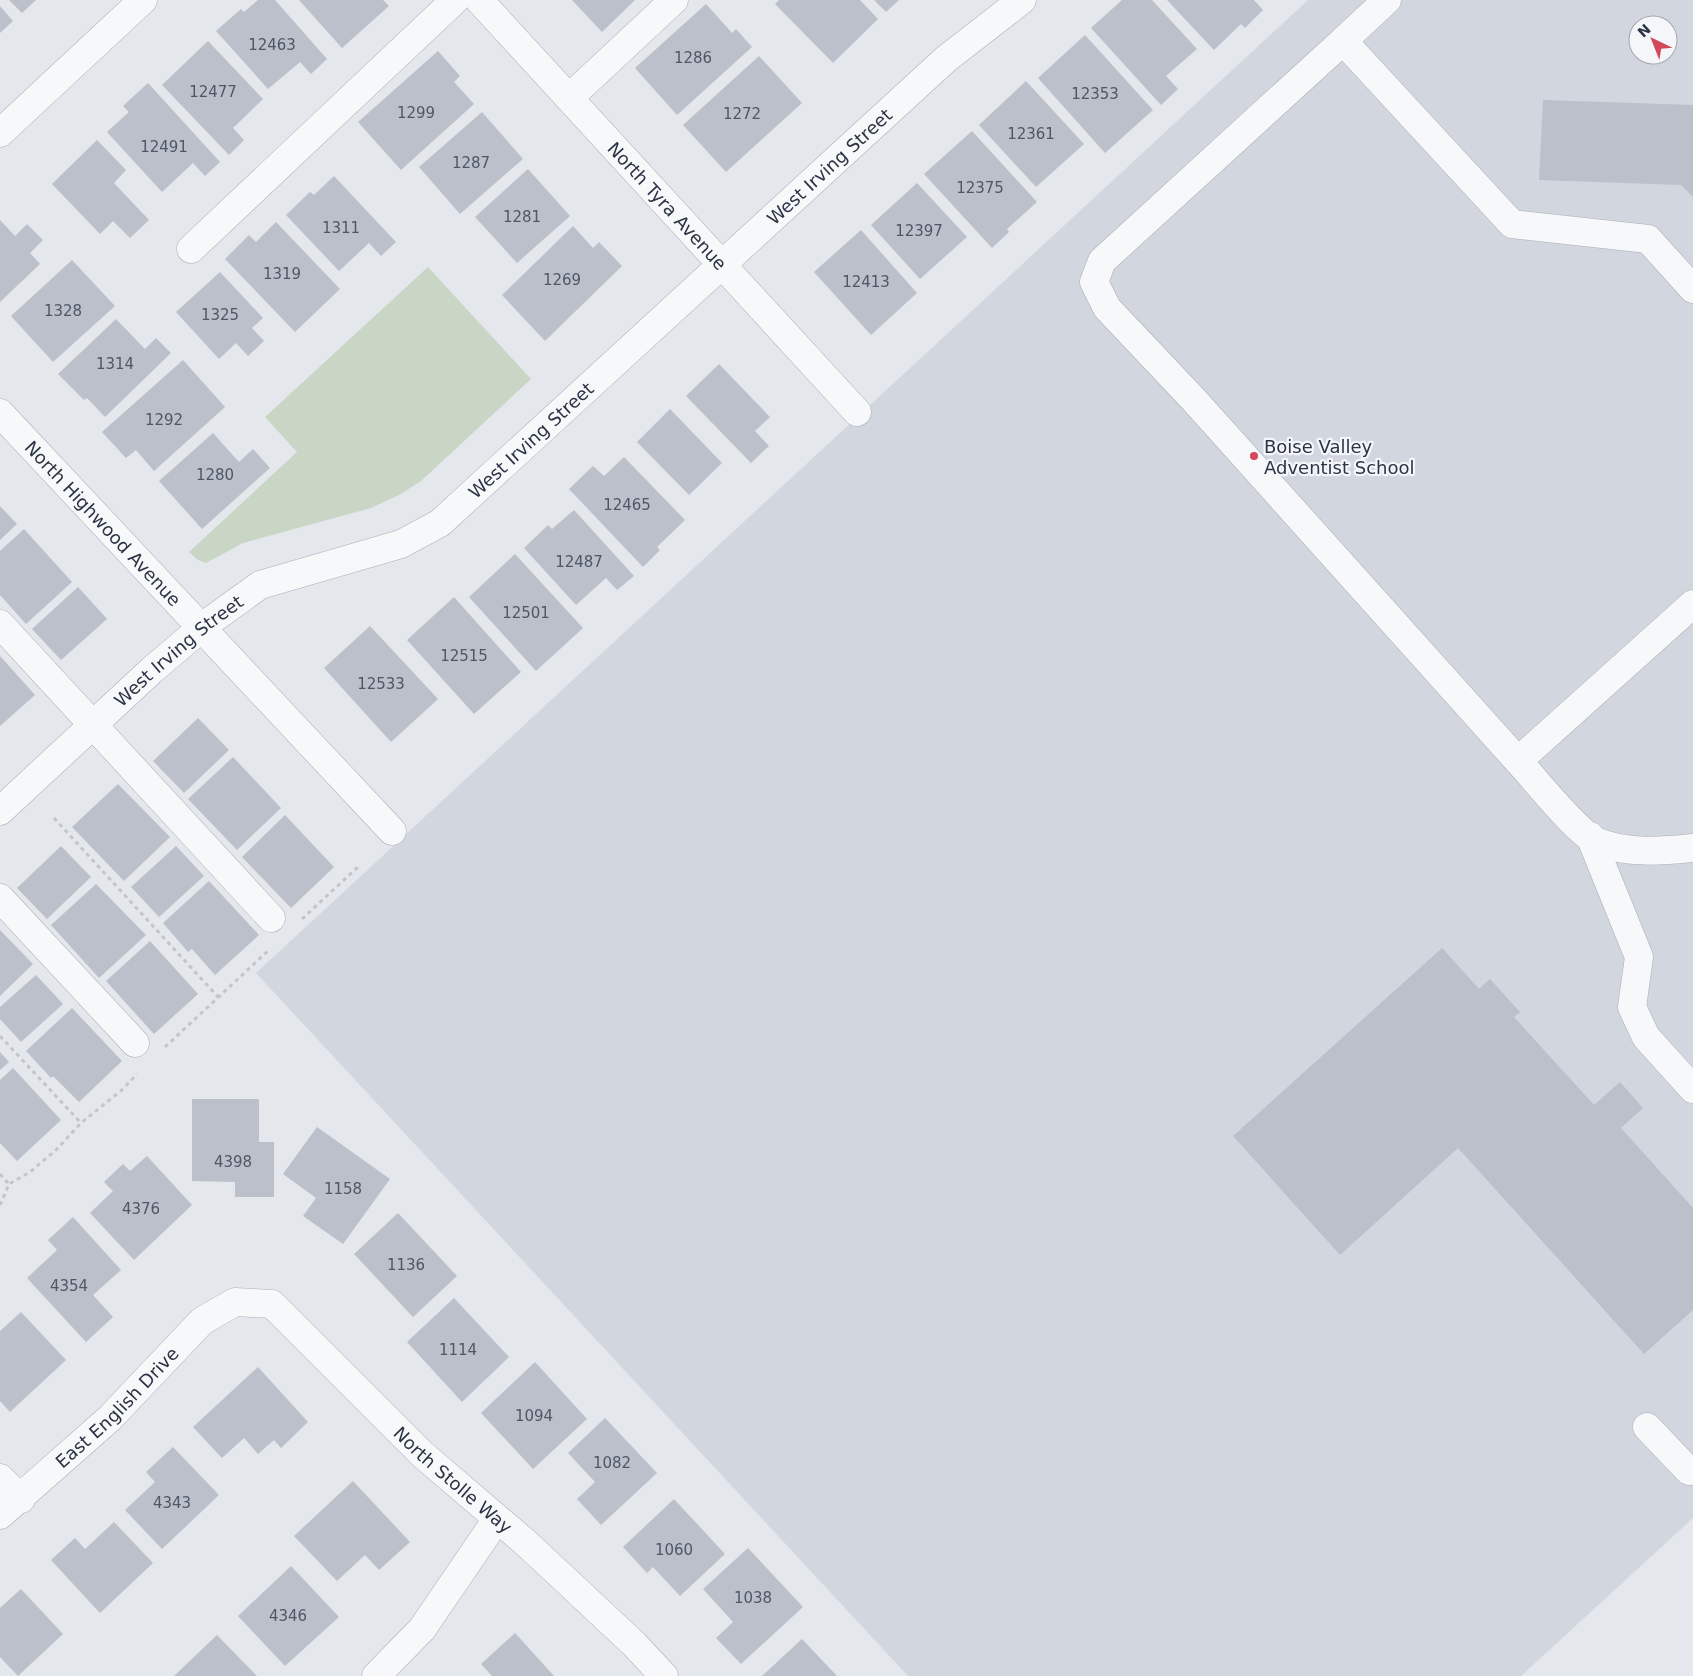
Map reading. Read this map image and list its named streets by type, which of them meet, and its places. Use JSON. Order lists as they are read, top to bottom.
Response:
{
  "streets": {
    "street": [
      "West Irving Street",
      "North Tyra Avenue",
      "North Highwood Avenue",
      "East English Drive",
      "North Stolle Way"
    ]
  },
  "crossings": [
    ["West Irving Street", "North Tyra Avenue"],
    ["West Irving Street", "North Highwood Avenue"],
    ["East English Drive", "North Stolle Way"]
  ],
  "places": ["Boise Valley Adventist School"],
  "house_numbers": [
    "12463",
    "1286",
    "12477",
    "12353",
    "1299",
    "1272",
    "12361",
    "12491",
    "1287",
    "12375",
    "1281",
    "1311",
    "12397",
    "1319",
    "1269",
    "12413",
    "1328",
    "1325",
    "1314",
    "1292",
    "1280",
    "12465",
    "12487",
    "12501",
    "12515",
    "12533",
    "4398",
    "1158",
    "4376",
    "1136",
    "4354",
    "1114",
    "1094",
    "1082",
    "4343",
    "1060",
    "1038",
    "4346"
  ],
  "north": "top left"
}
